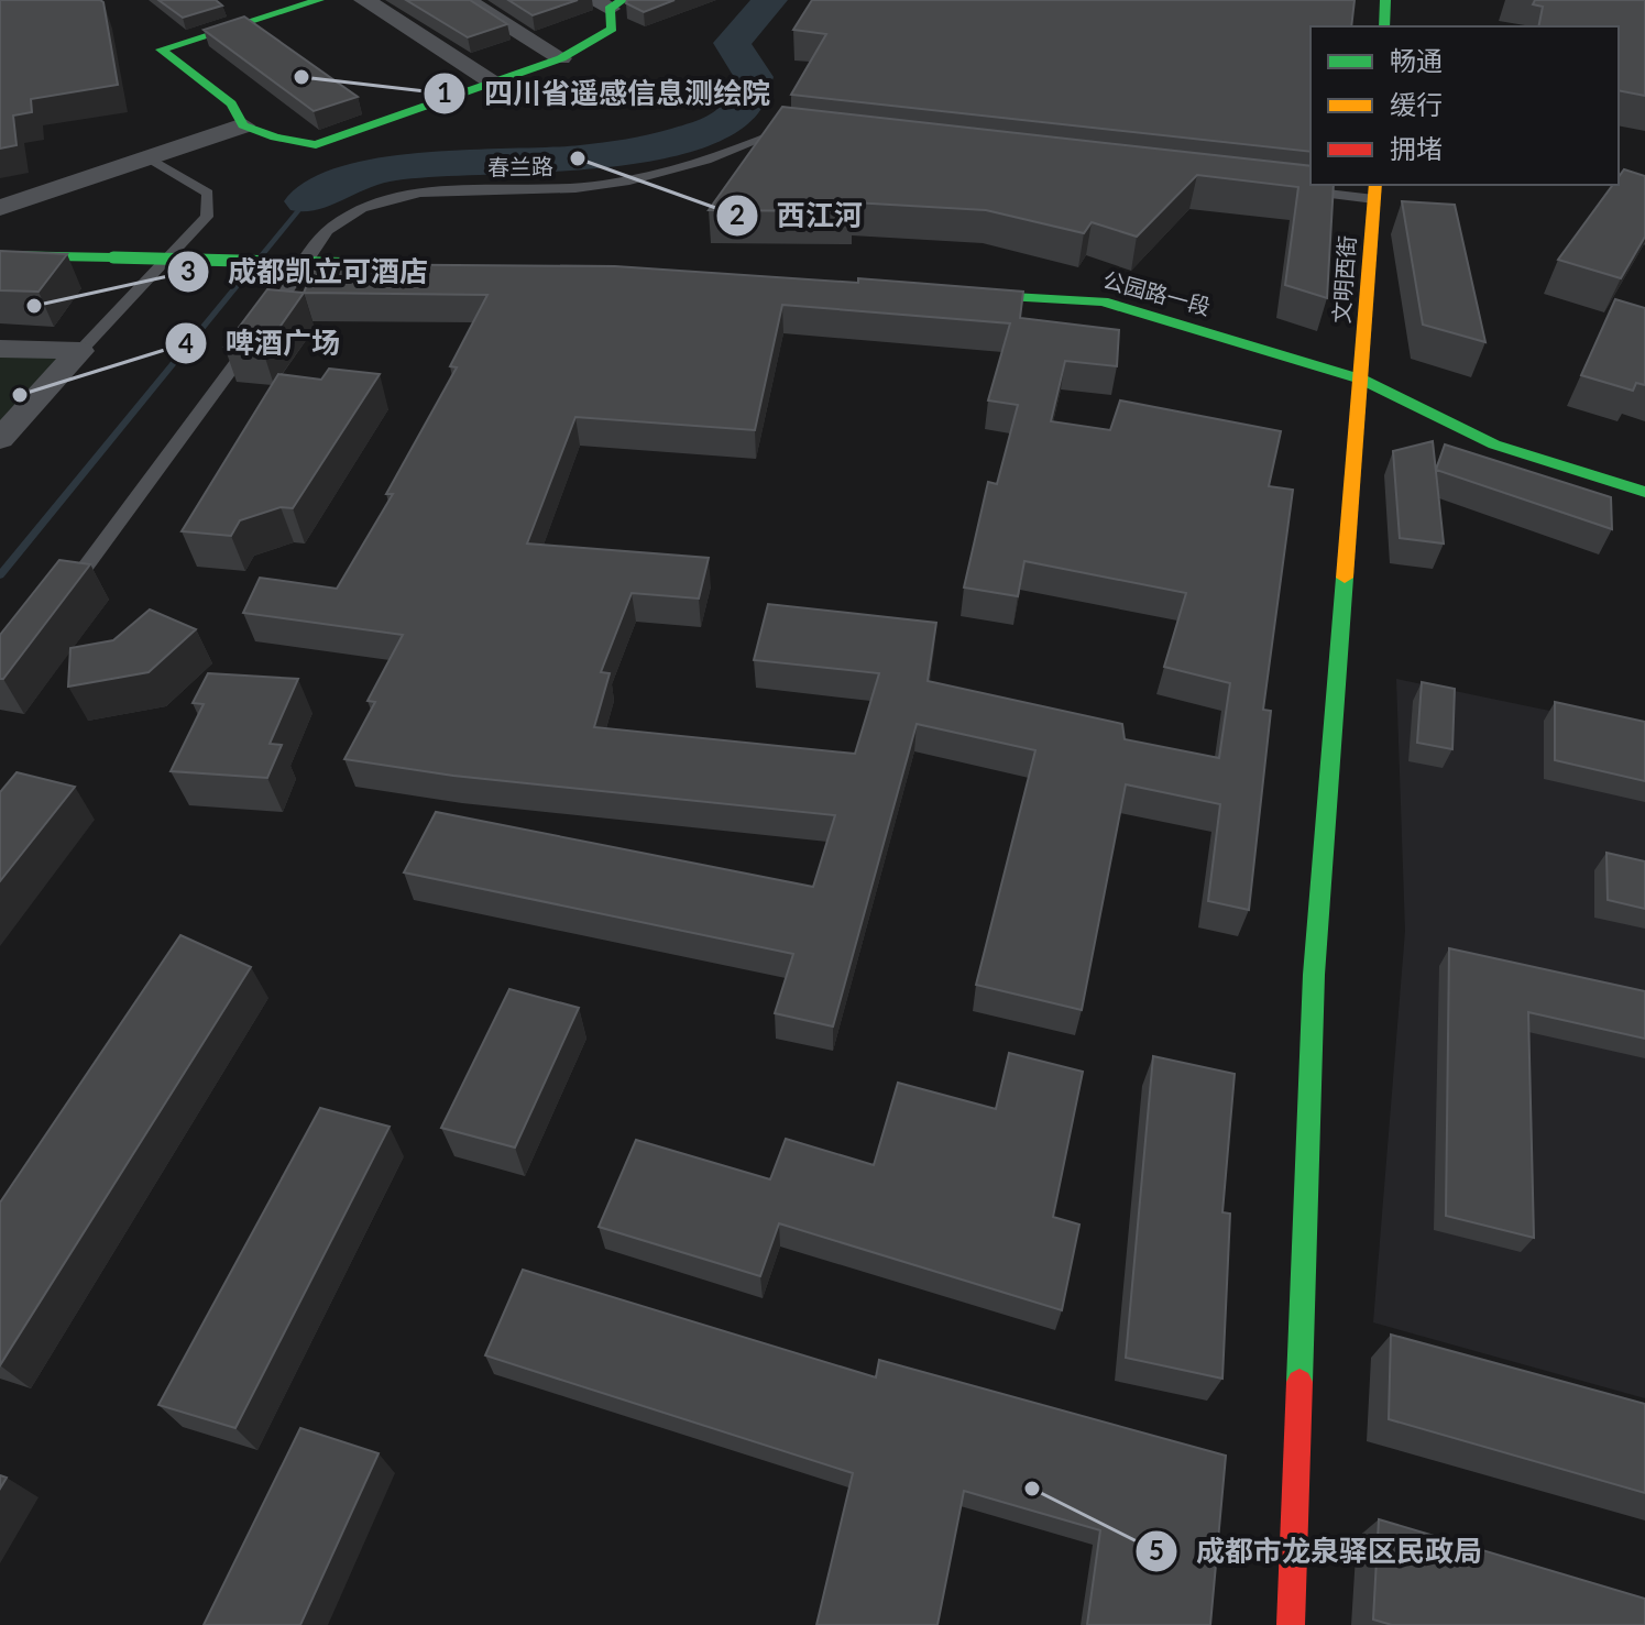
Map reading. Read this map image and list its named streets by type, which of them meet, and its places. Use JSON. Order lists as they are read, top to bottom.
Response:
{
  "streets": {
    "street": ["文明西街", "公园路一段"],
    "lane": ["春兰路"]
  },
  "crossings": [
    ["文明西街", "公园路一段"]
  ],
  "places": [
    "四川省遥感信息测绘院",
    "西江河",
    "成都凯立可酒店",
    "啤酒广场",
    "成都市龙泉驿区民政局"
  ],
  "legend": ["畅通", "缓行", "拥堵"]
}
